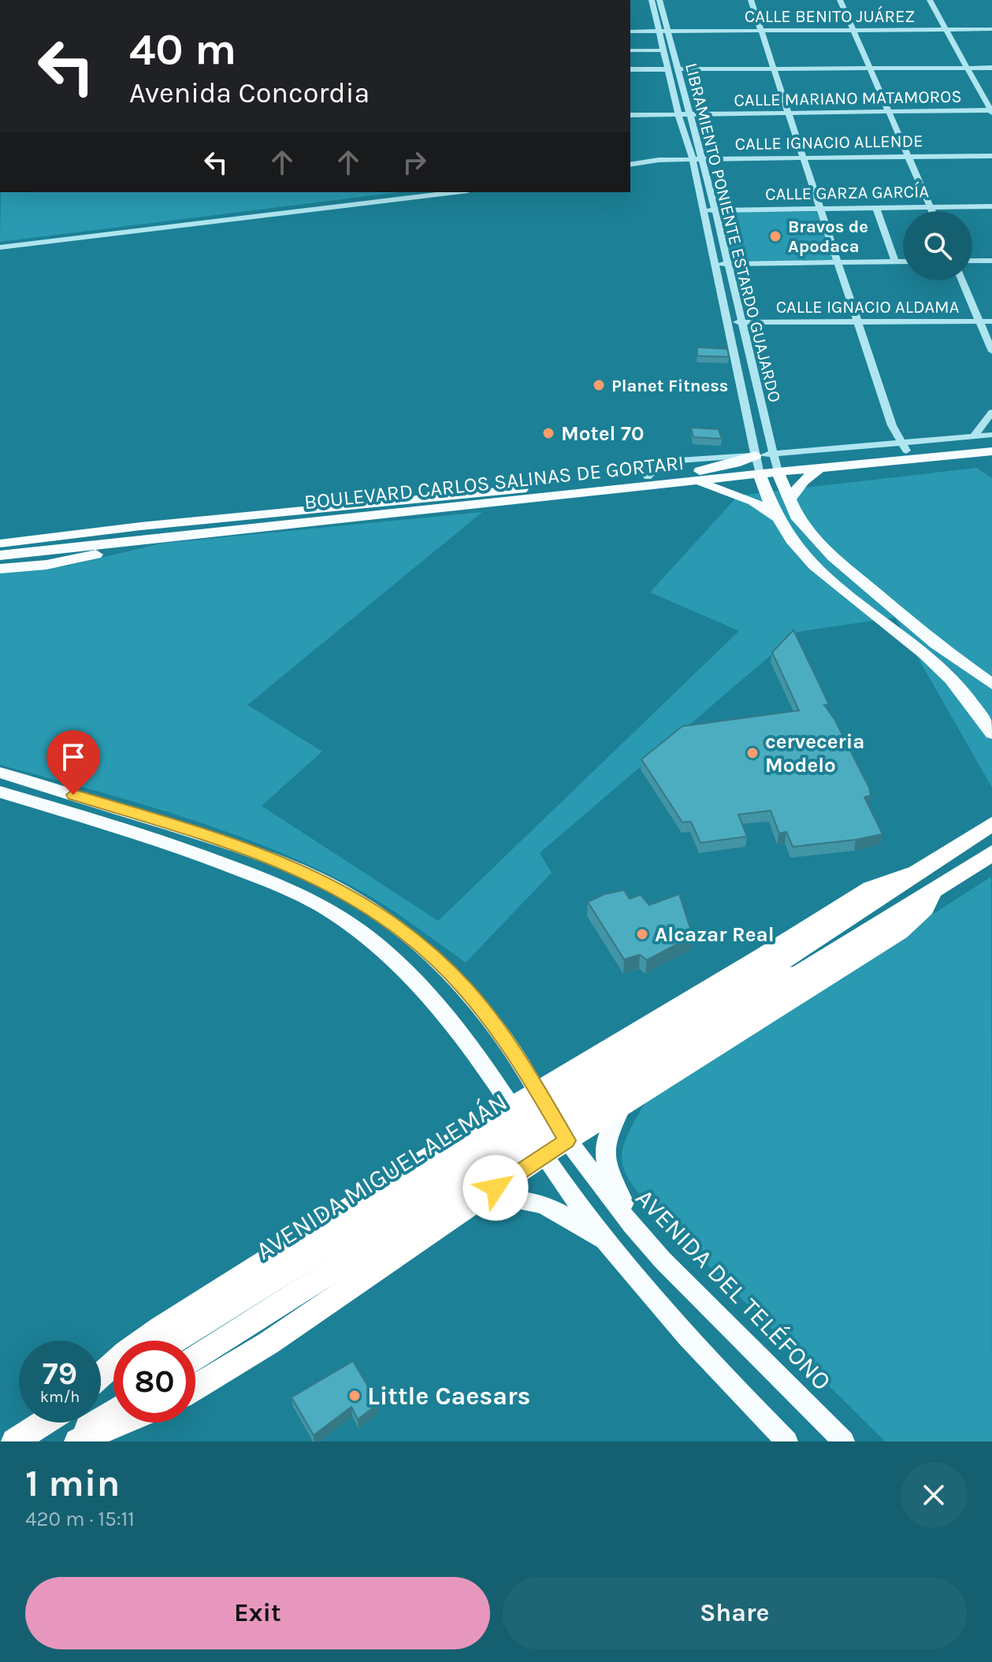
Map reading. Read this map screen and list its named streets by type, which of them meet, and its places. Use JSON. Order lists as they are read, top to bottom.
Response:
{
  "streets": {
    "highway": ["AVENIDA MIGUEL ALEMÁN"],
    "main road": ["BOULEVARD CARLOS SALINAS DE GORTARI", "AVENIDA DEL TELÉFONO"],
    "street": [
      "CALLE BENITO JUÁREZ",
      "CALLE MARIANO MATAMOROS",
      "CALLE IGNACIO ALLENDE",
      "CALLE GARZA GARCÍA",
      "LIBRAMIENTO PONIENTE ESTARDO GUAJARDO",
      "CALLE IGNACIO ALDAMA"
    ]
  },
  "crossings": [
    ["CALLE BENITO JUÁREZ", "LIBRAMIENTO PONIENTE ESTARDO GUAJARDO"],
    ["CALLE MARIANO MATAMOROS", "LIBRAMIENTO PONIENTE ESTARDO GUAJARDO"],
    ["CALLE IGNACIO ALLENDE", "LIBRAMIENTO PONIENTE ESTARDO GUAJARDO"],
    ["CALLE GARZA GARCÍA", "LIBRAMIENTO PONIENTE ESTARDO GUAJARDO"],
    ["LIBRAMIENTO PONIENTE ESTARDO GUAJARDO", "CALLE IGNACIO ALDAMA"],
    ["LIBRAMIENTO PONIENTE ESTARDO GUAJARDO", "BOULEVARD CARLOS SALINAS DE GORTARI"]
  ],
  "places": [
    "Bravos de Apodaca",
    "Planet Fitness",
    "Motel 70",
    "cerveceria Modelo",
    "Alcazar Real",
    "Little Caesars"
  ],
  "page": {
    "turn": ["40 m", "Avenida Concordia"],
    "speed": "79 km/h",
    "limit": "80",
    "heading": ["1 min", "420 m · 15:11"],
    "buttons": ["Exit", "Share"]
  }
}
